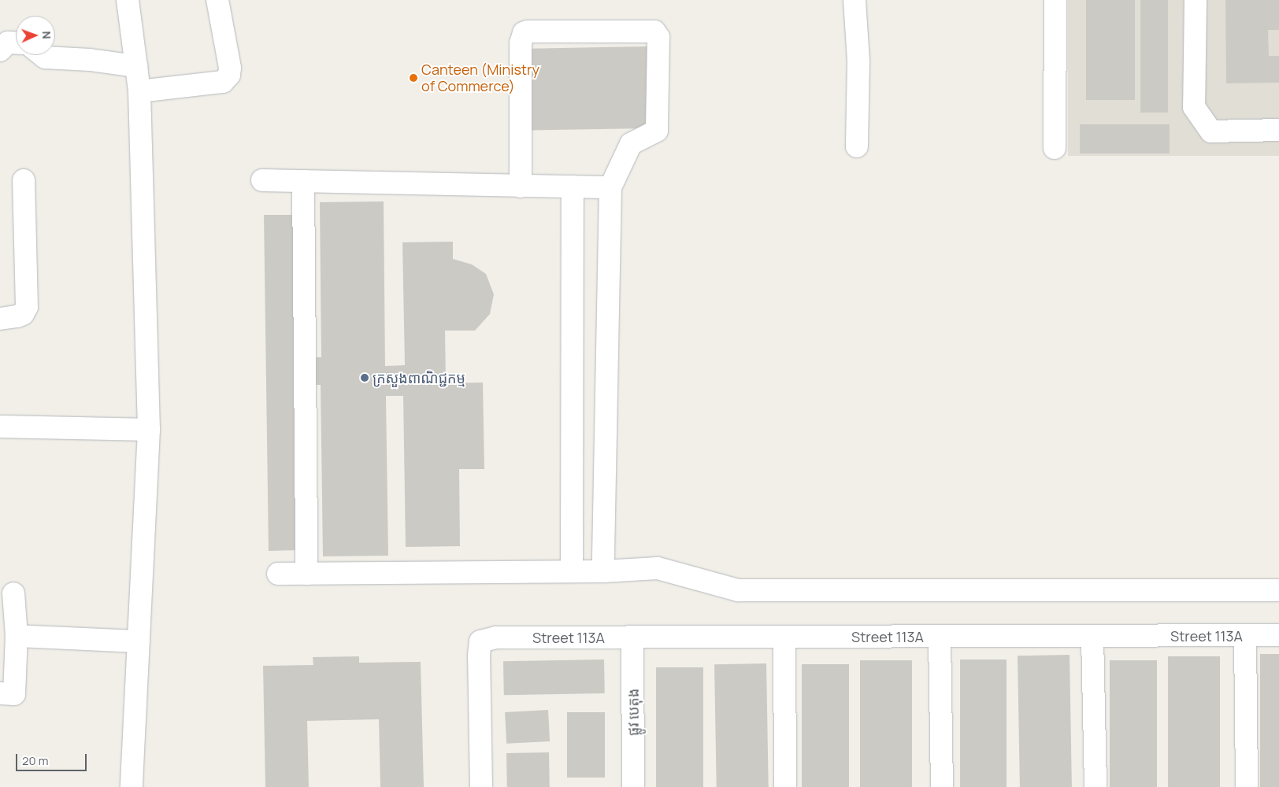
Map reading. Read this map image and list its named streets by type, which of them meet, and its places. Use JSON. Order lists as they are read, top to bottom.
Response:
{
  "streets": {
    "street": ["Street 113A", "ផ្លូវ បេតុង"]
  },
  "crossings": [
    ["Street 113A", "ផ្លូវ បេតុង"]
  ],
  "places": ["Canteen (Ministry of Commerce)", "ក្រសួងពាណិជ្ជកម្ម"],
  "scale_bar": "20 m",
  "north": "right"
}
